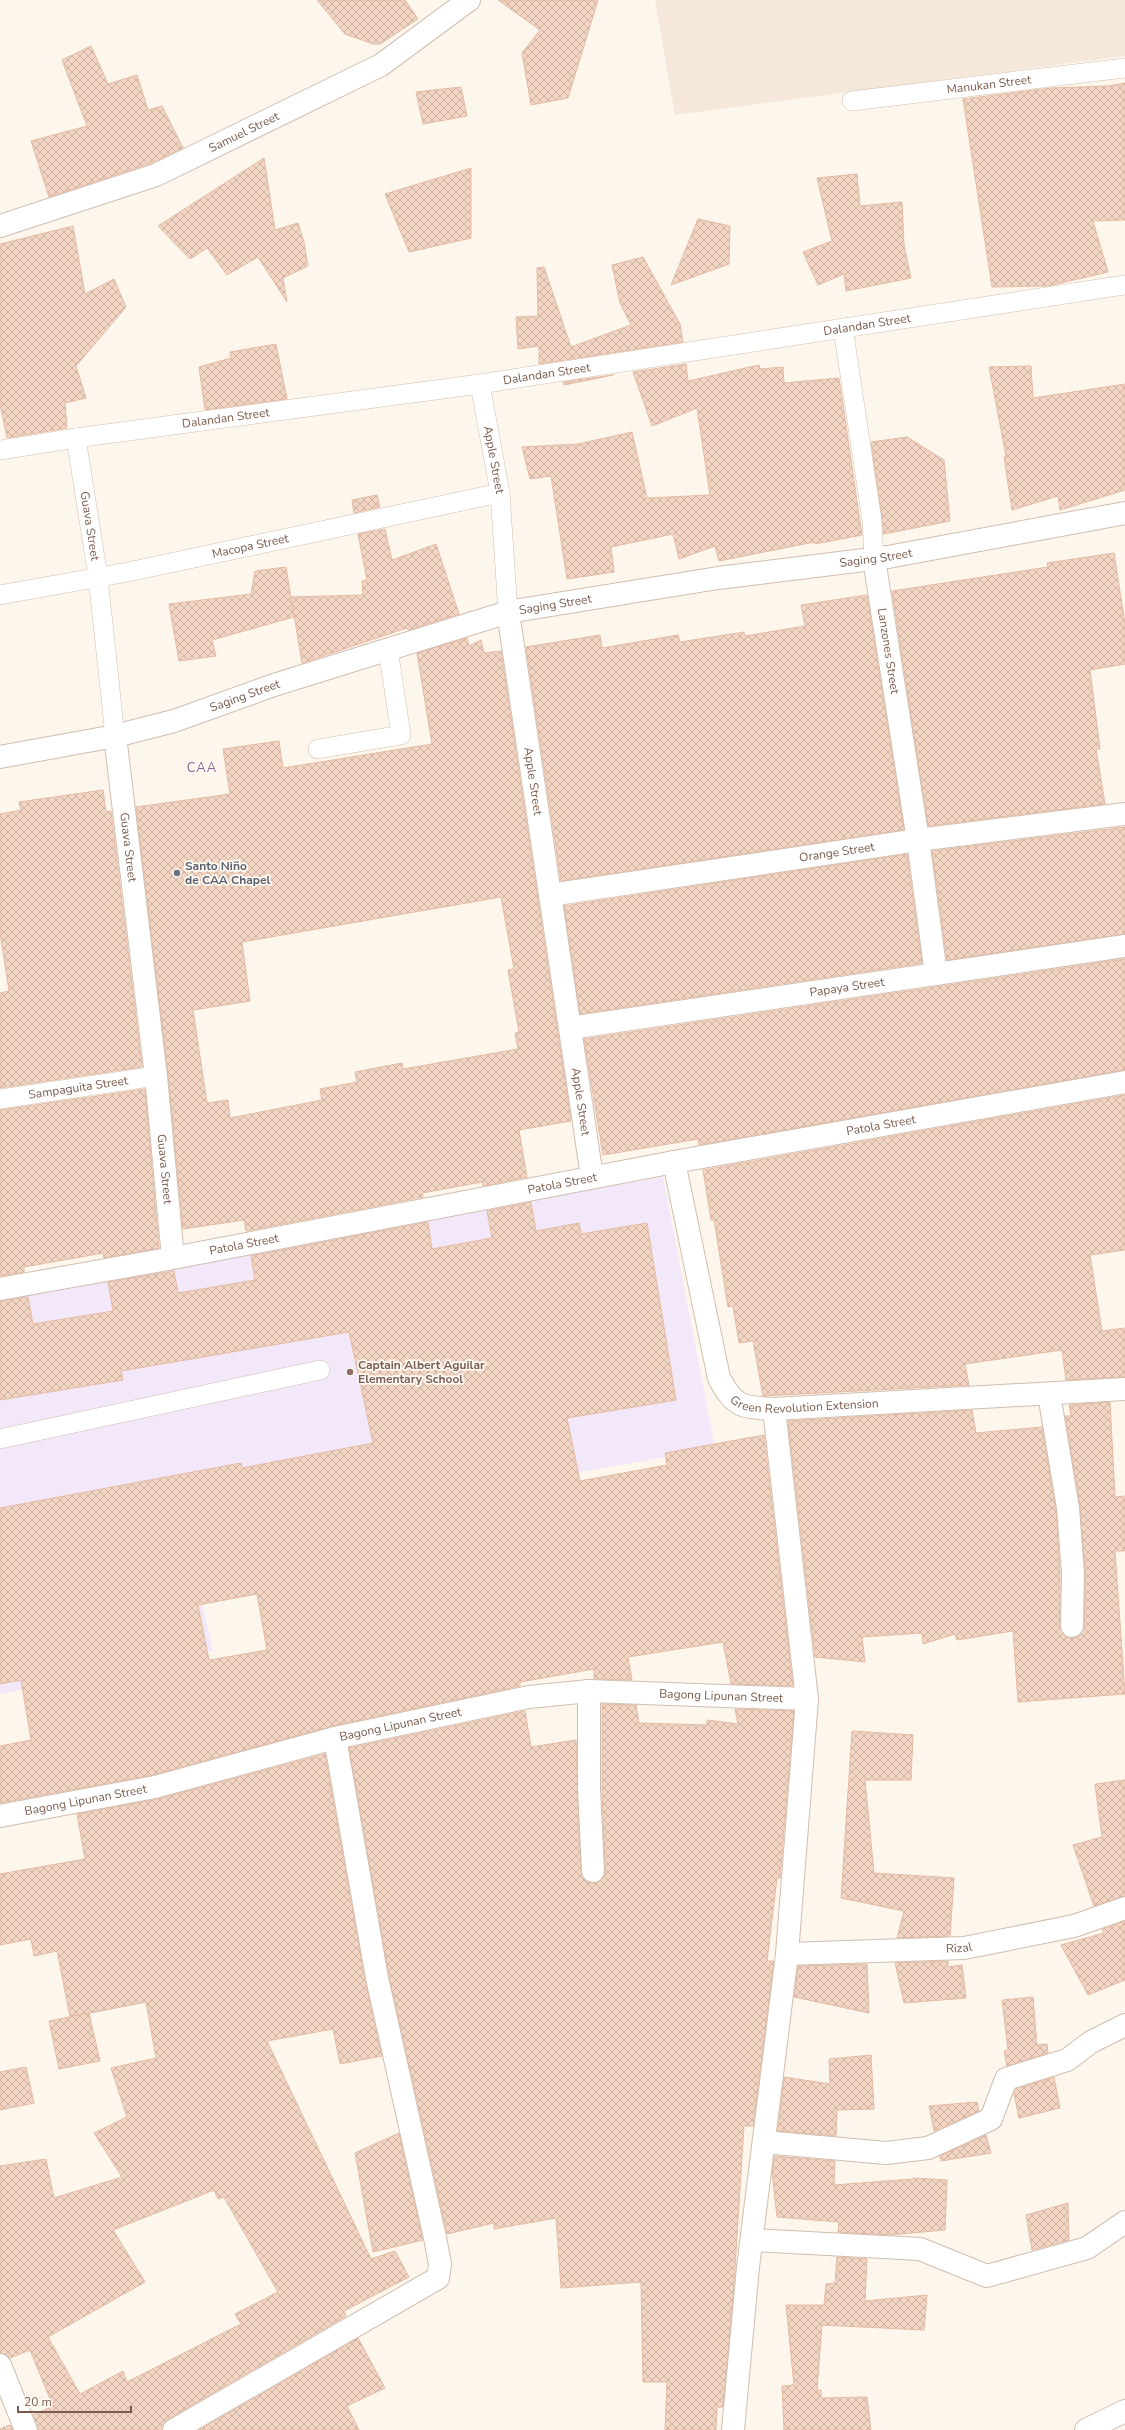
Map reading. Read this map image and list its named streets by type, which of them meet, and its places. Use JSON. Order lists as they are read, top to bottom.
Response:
{
  "streets": {
    "street": [
      "Samuel Street",
      "Apple Street",
      "Guava Street",
      "Saging Street",
      "Lanzones Street",
      "Orange Street",
      "Papaya Street",
      "Patola Street",
      "Green Revolution Extension",
      "Bagong Lipunan Street",
      "Rizal"
    ],
    "lane": [
      "Manukan Street",
      "Dalandan Street",
      "Macopa Street",
      "Sampaguita Street"
    ]
  },
  "crossings": [
    ["Dalandan Street", "Apple Street"],
    ["Dalandan Street", "Guava Street"],
    ["Dalandan Street", "Lanzones Street"],
    ["Apple Street", "Macopa Street"],
    ["Apple Street", "Saging Street"],
    ["Apple Street", "Orange Street"],
    ["Apple Street", "Papaya Street"],
    ["Apple Street", "Patola Street"],
    ["Guava Street", "Macopa Street"],
    ["Guava Street", "Saging Street"],
    ["Guava Street", "Sampaguita Street"],
    ["Guava Street", "Patola Street"],
    ["Saging Street", "Lanzones Street"],
    ["Lanzones Street", "Orange Street"],
    ["Lanzones Street", "Papaya Street"],
    ["Patola Street", "Green Revolution Extension"]
  ],
  "districts": ["CAA"],
  "places": ["Santo Niño de CAA Chapel", "Captain Albert Aguilar Elementary School"],
  "scale_bar": "20 m"
}
